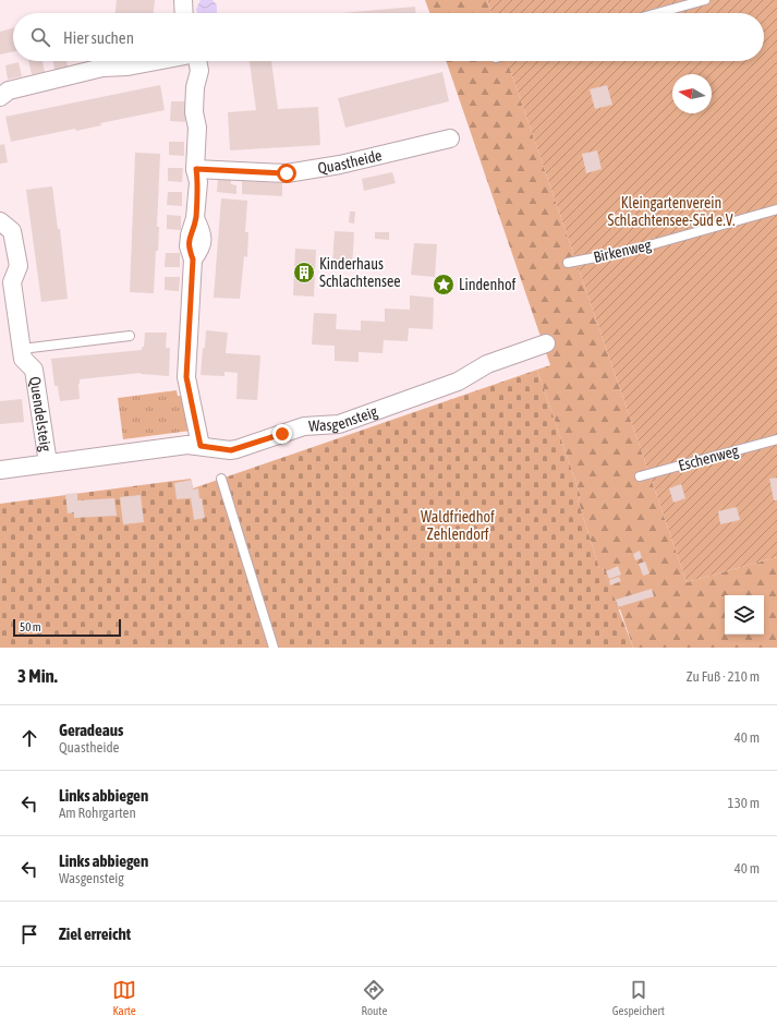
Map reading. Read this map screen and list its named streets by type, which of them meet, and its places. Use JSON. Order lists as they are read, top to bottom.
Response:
{
  "streets": {
    "street": ["Quastheide", "Quendelsteig", "Wasgensteig"],
    "lane": ["Birkenweg", "Eschenweg"]
  },
  "crossings": [
    ["Quendelsteig", "Wasgensteig"]
  ],
  "parks": ["Kleingartenverein Schlachtensee-Süd e.V.", "Waldfriedhof Zehlendorf"],
  "places": {
    "building": ["Kinderhaus Schlachtensee"],
    "place": ["Lindenhof"]
  },
  "scale_bar": "50 m",
  "north": "left",
  "page": {
    "search": "Hier suchen",
    "scale": "50 m",
    "heading": ["3 Min.", "Zu Fuß · 210 m"],
    "list": [
      ["Geradeaus", "Quastheide", "40 m"],
      ["Links abbiegen", "Am Rohrgarten", "130 m"],
      ["Links abbiegen", "Wasgensteig", "40 m"],
      "Ziel erreicht"
    ],
    "nav": ["Karte", "Route", "Gespeichert"]
  }
}
